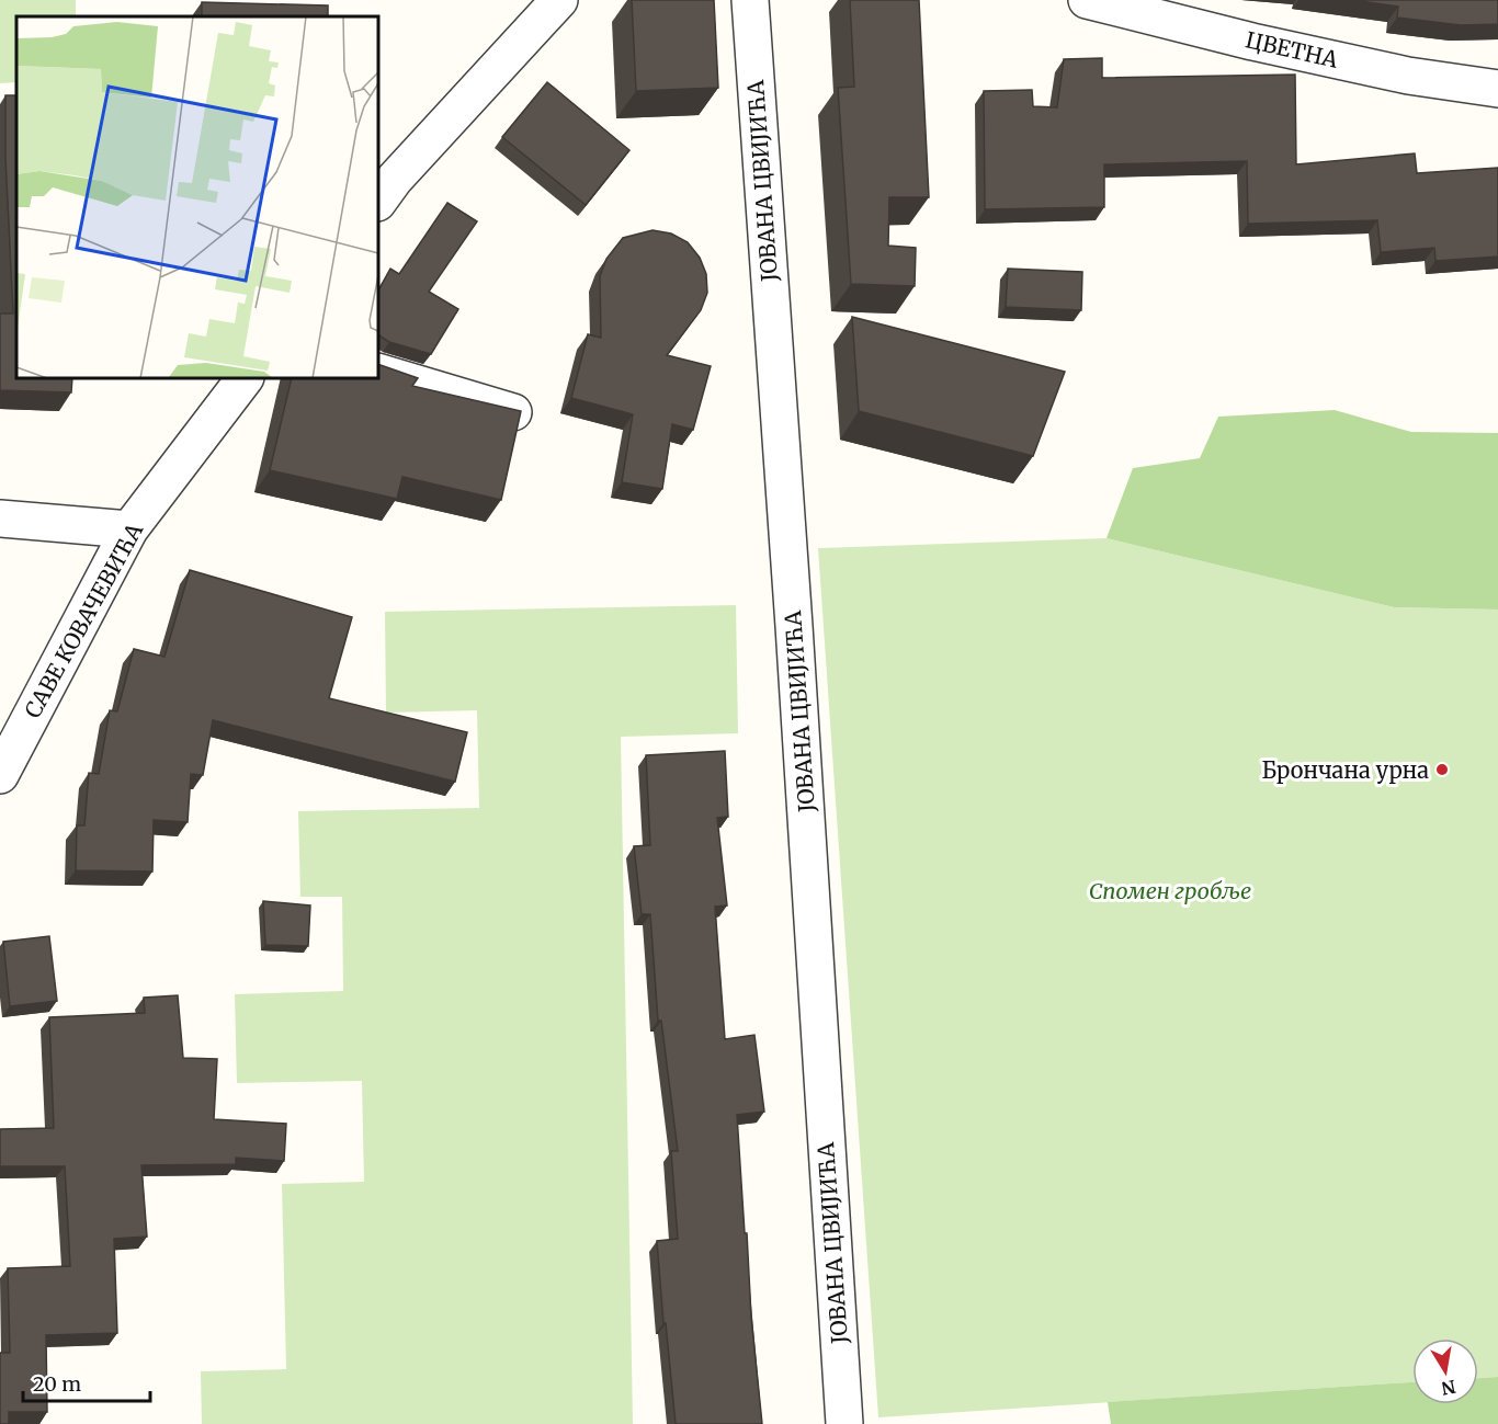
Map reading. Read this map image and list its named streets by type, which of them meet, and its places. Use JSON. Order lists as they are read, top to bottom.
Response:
{
  "streets": {
    "street": ["ЦВЕТНА", "ЈОВАНА ЦВИЈИЋА", "САВЕ КОВАЧЕВИЋА"]
  },
  "parks": ["Спомен гробље"],
  "places": ["Брончана урна"],
  "scale_bar": "20 m",
  "north": "bottom"
}
